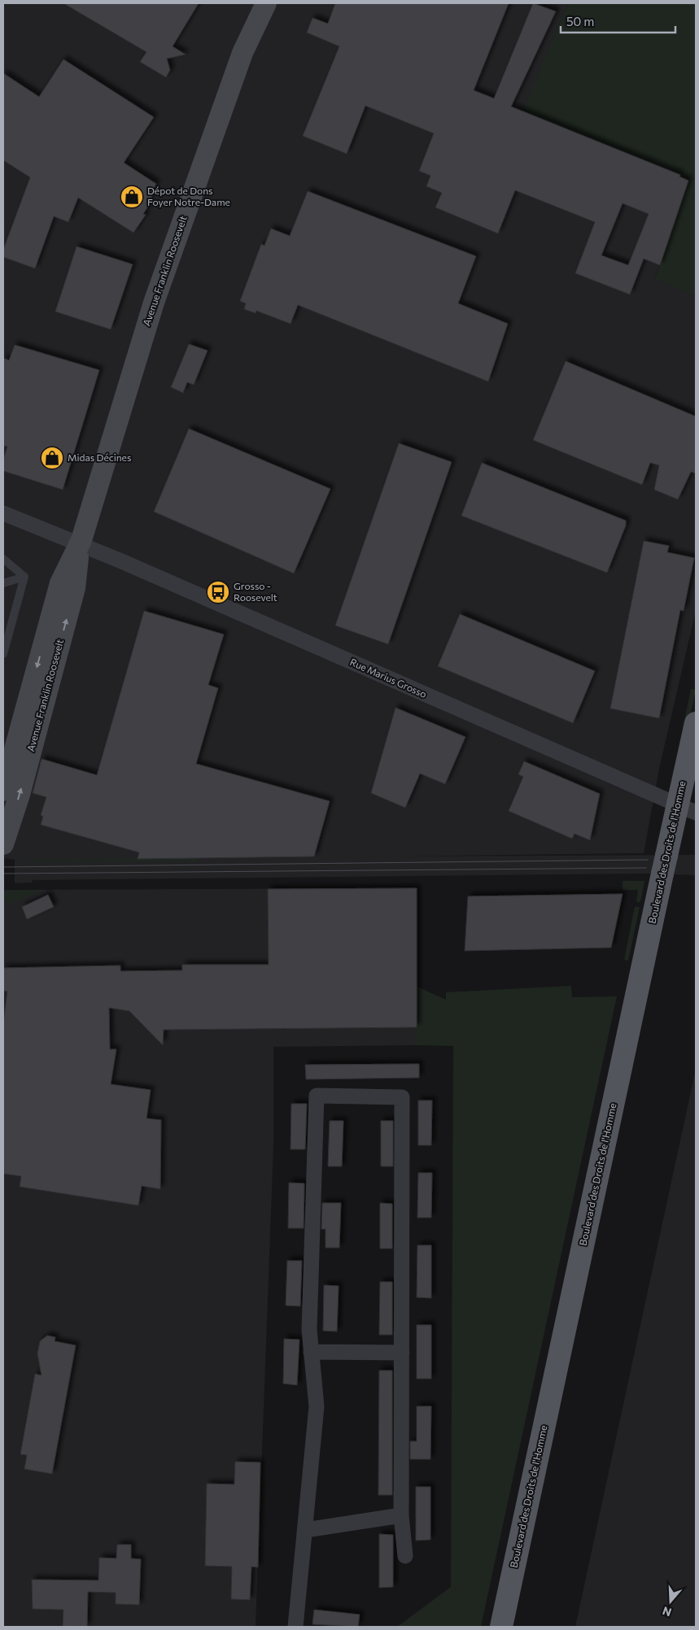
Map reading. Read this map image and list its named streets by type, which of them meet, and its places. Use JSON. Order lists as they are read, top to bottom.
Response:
{
  "streets": {
    "main road": ["Boulevard des Droits de l'Homme"],
    "street": ["Avenue Franklin Roosevelt", "Rue Marius Grosso"]
  },
  "crossings": [
    ["Avenue Franklin Roosevelt", "Rue Marius Grosso"],
    ["Rue Marius Grosso", "Boulevard des Droits de l'Homme"]
  ],
  "places": {
    "shop": ["Dépot de Dons Foyer Notre-Dame", "Midas Décines"],
    "bus stop": ["Grosso - Roosevelt"]
  },
  "scale_bar": "50 m",
  "north": "bottom"
}
